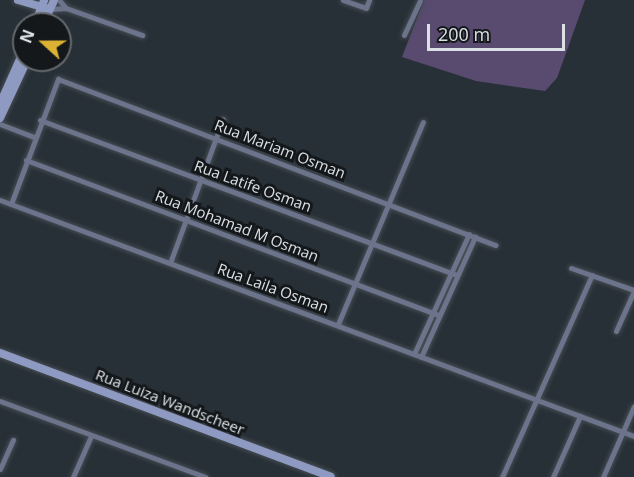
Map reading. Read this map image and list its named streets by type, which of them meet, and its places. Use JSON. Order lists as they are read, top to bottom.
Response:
{
  "streets": {
    "main road": ["Rua Luiza Wandscheer"],
    "street": [
      "Rua Mariam Osman",
      "Rua Latife Osman",
      "Rua Mohamad M Osman",
      "Rua Laila Osman"
    ]
  },
  "crossings": [
    ["Rua Mariam Osman", "Rua Latife Osman"]
  ],
  "scale_bar": "200 m",
  "north": "left"
}
